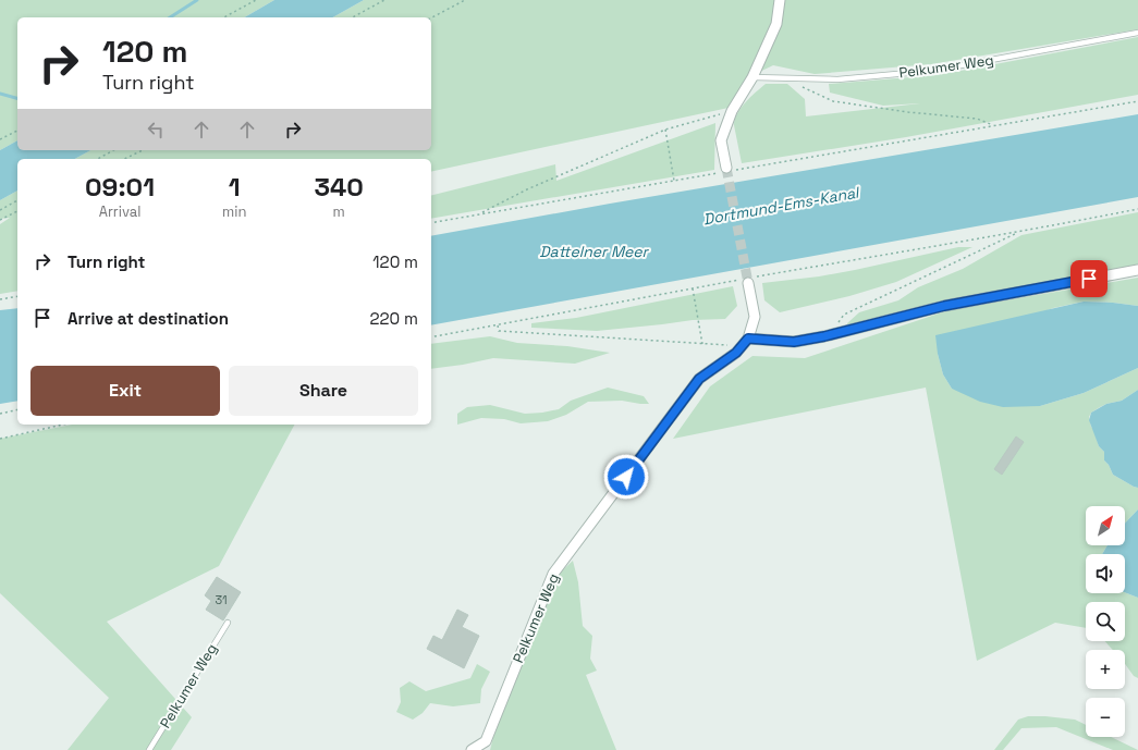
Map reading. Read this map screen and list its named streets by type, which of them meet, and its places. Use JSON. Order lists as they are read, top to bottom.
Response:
{
  "streets": {
    "street": ["Pelkumer Weg"]
  },
  "water": ["Dortmund-Ems-Kanal", "Dattelner Meer"],
  "house_numbers": ["31"],
  "north": "top right",
  "page": {
    "turn": ["120 m", "Turn right"],
    "eta": [
      "09:01",
      "Arrival",
      "1",
      "min",
      "340",
      "m"
    ],
    "list": [
      {
        "name": "Turn right",
        "value": "120 m"
      },
      {
        "name": "Arrive at destination",
        "value": "220 m"
      }
    ],
    "buttons": ["Exit", "Share"],
    "map_buttons": ["+", "−"]
  }
}
